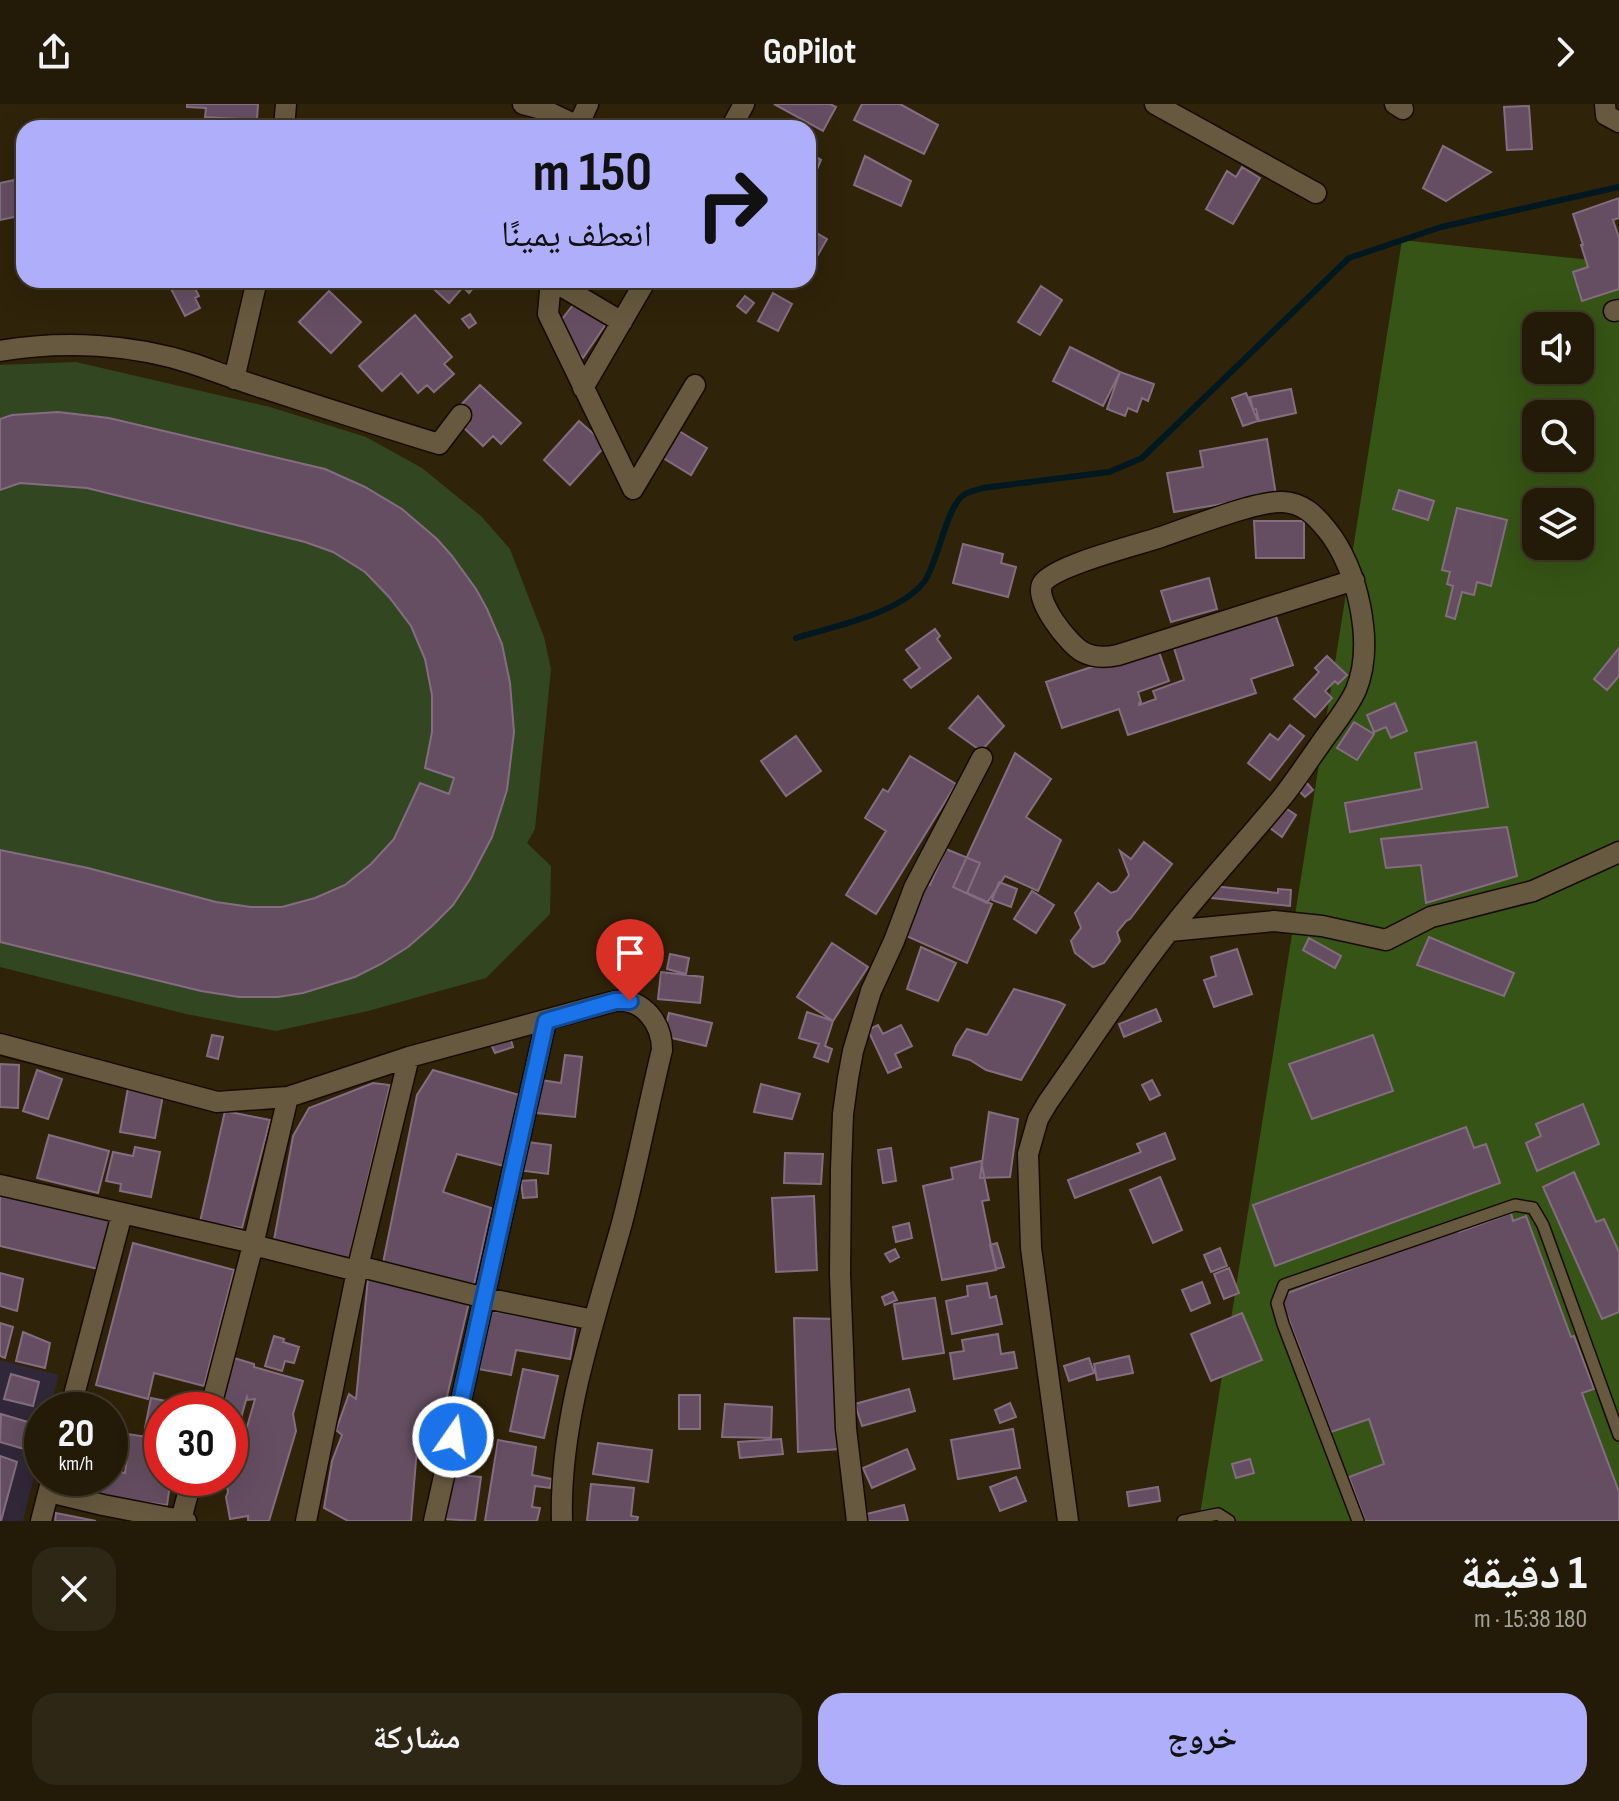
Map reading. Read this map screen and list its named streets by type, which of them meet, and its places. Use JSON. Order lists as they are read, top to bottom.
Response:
{
  "page": {
    "header": "GoPilot",
    "turn": ["150 m", "انعطف يمينًا"],
    "speed": "20 km/h",
    "limit": "30",
    "heading": ["1 دقيقة", "180 m · 15:38"],
    "buttons": ["خروج", "مشاركة"]
  }
}
